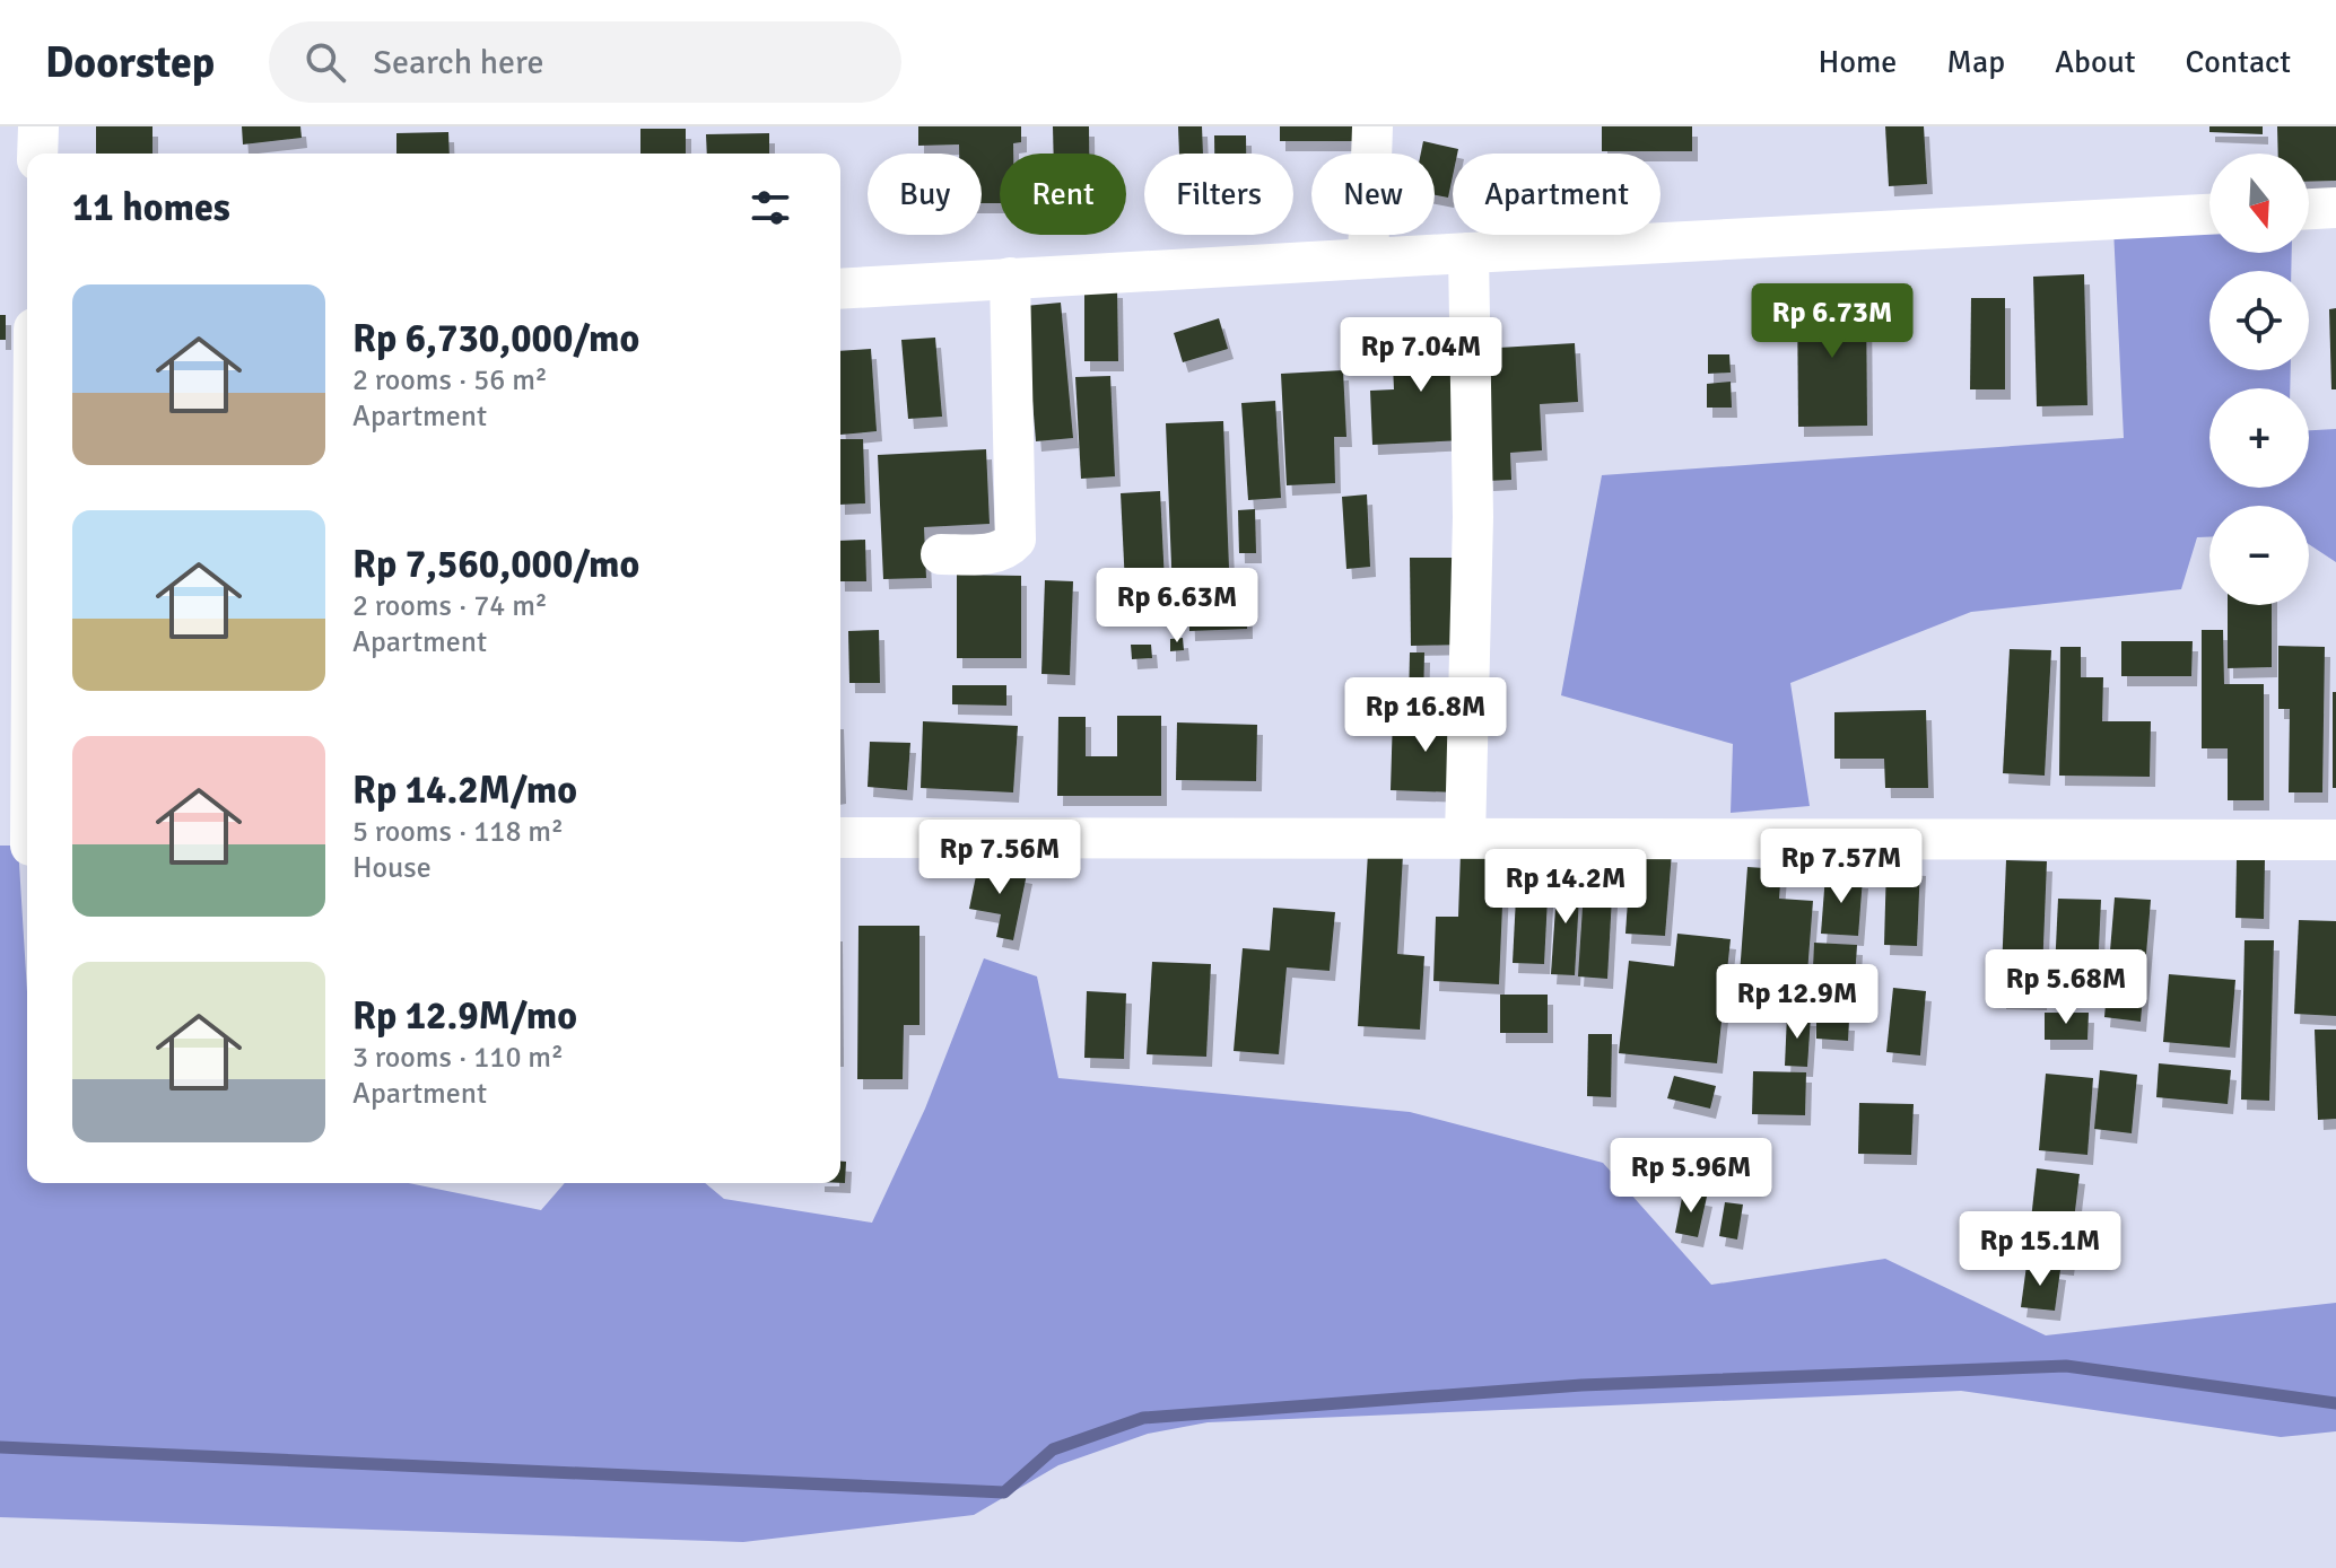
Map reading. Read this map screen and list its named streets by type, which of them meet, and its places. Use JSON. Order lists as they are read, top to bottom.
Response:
{
  "north": "bottom",
  "page": {
    "header": "Doorstep",
    "search": "Search here",
    "nav": [
      "Home",
      "Map",
      "About",
      "Contact"
    ],
    "map_buttons": ["+", "−"],
    "chip": [
      "Buy",
      "Rent",
      "Filters",
      "New",
      "Apartment"
    ],
    "heading": "11 homes",
    "list": [
      {
        "name": "Rp 6,730,000/mo",
        "note": "2 rooms · 56 m² · Apartment"
      },
      {
        "name": "Rp 7,560,000/mo",
        "note": "2 rooms · 74 m² · Apartment"
      },
      {
        "name": "Rp 14.2M/mo",
        "note": "5 rooms · 118 m² · House"
      },
      {
        "name": "Rp 12.9M/mo",
        "note": "3 rooms · 110 m² · Apartment"
      }
    ],
    "price": [
      "Rp 6.73M",
      "Rp 7.04M",
      "Rp 6.63M",
      "Rp 16.8M",
      "Rp 7.56M",
      "Rp 7.57M",
      "Rp 14.2M",
      "Rp 5.68M",
      "Rp 12.9M",
      "Rp 5.96M",
      "Rp 15.1M"
    ]
  }
}
